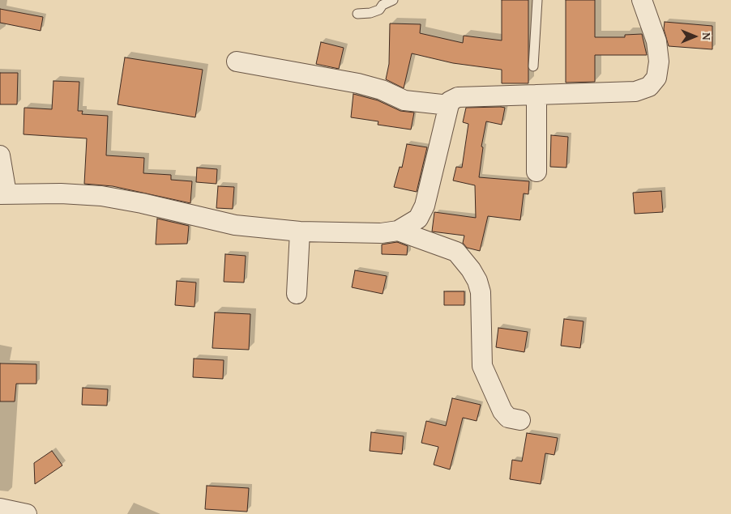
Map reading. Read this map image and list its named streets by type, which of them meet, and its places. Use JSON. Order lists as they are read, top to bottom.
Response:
{
  "north": "right"
}
